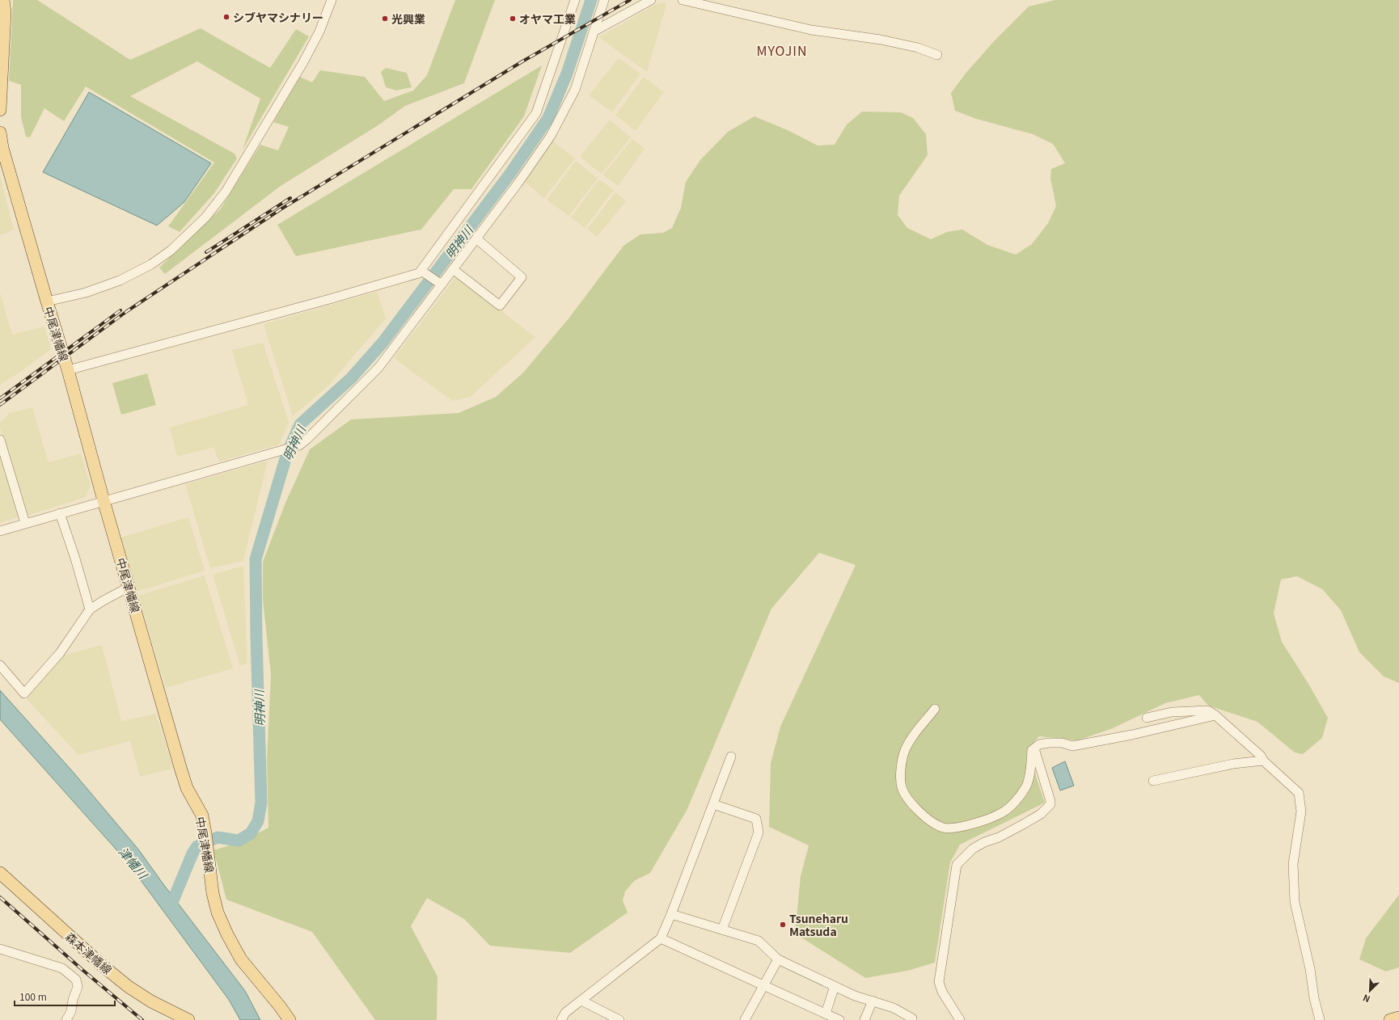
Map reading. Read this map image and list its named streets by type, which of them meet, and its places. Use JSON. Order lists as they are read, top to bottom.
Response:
{
  "streets": {
    "main road": ["中尾津幡線", "森本津幡線"]
  },
  "districts": ["MYOJIN"],
  "water": ["明神川", "津幡川"],
  "places": [
    "シブヤマシナリー",
    "光興業",
    "オヤマ工業",
    "Tsuneharu Matsuda"
  ],
  "scale_bar": "100 m",
  "north": "bottom left"
}
